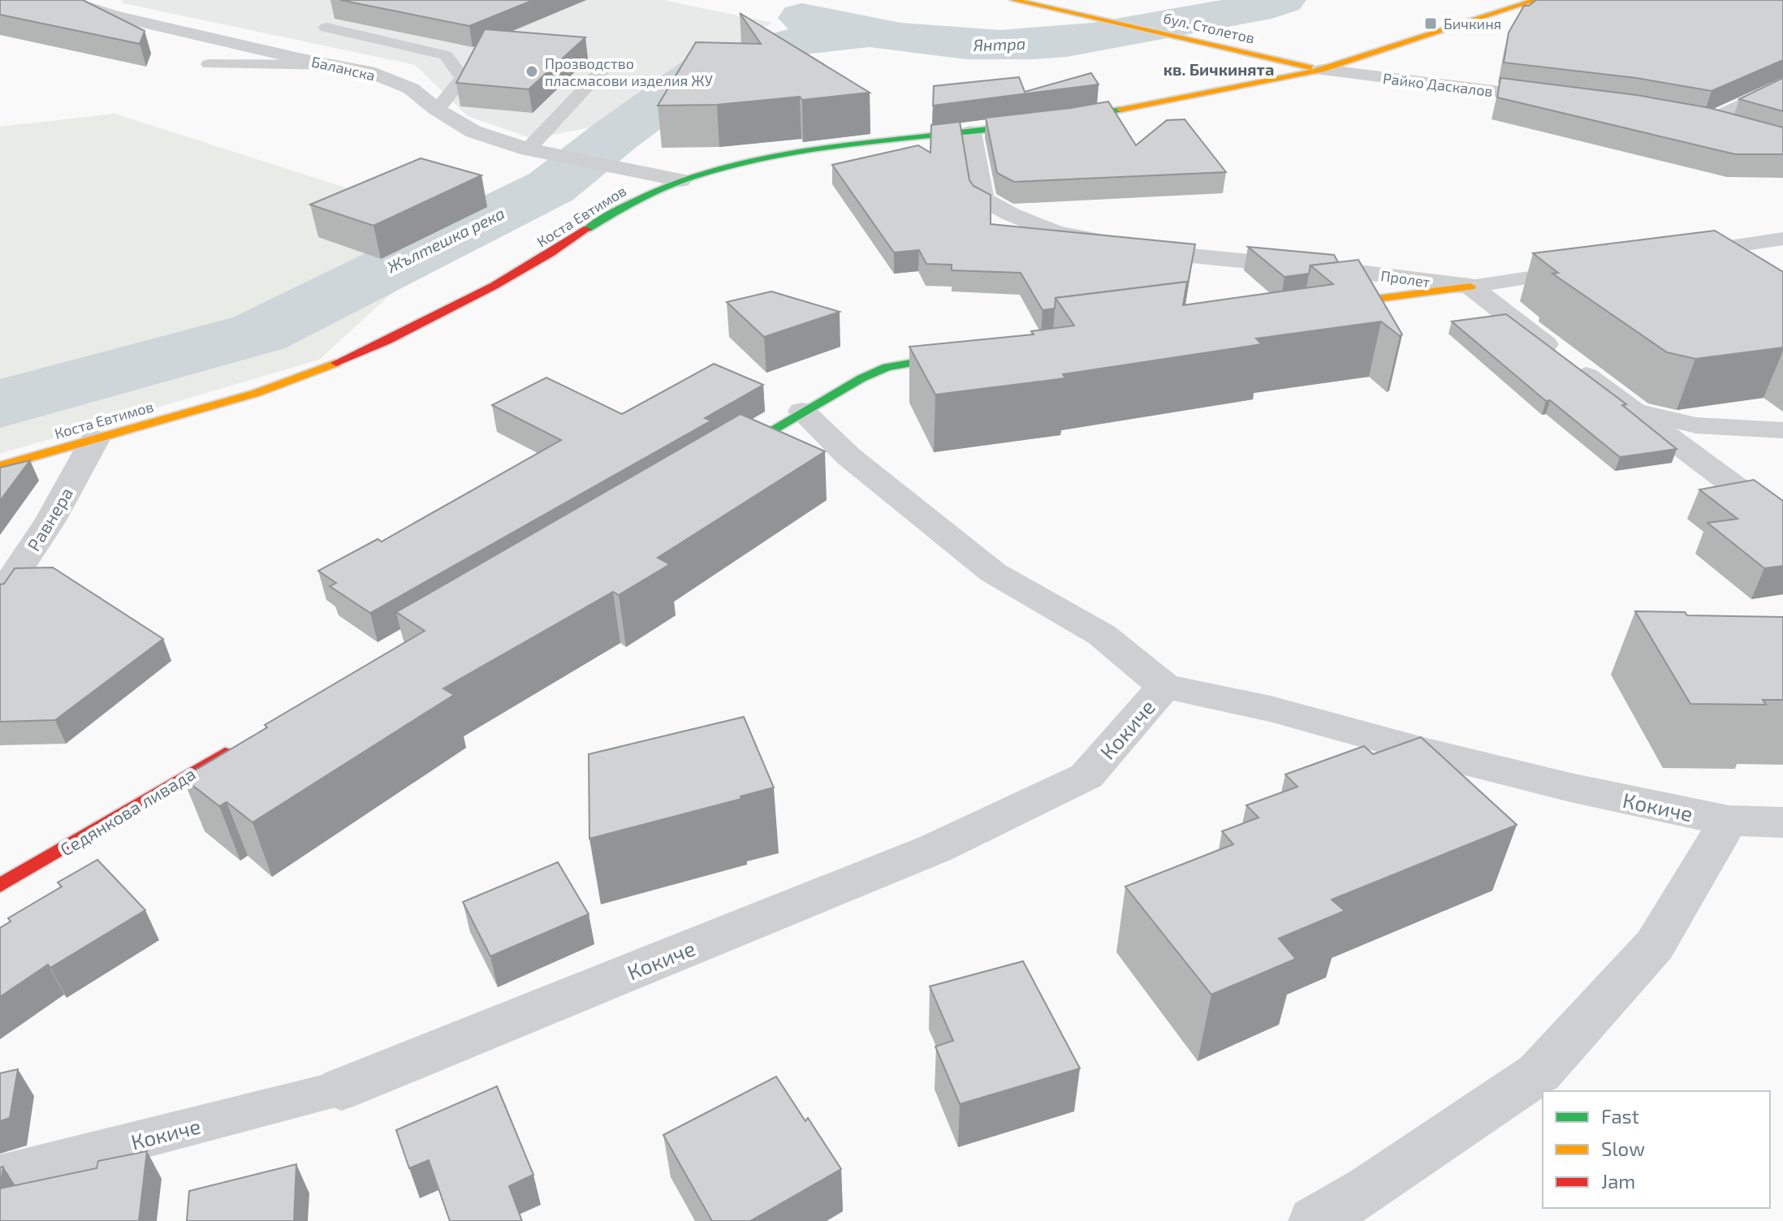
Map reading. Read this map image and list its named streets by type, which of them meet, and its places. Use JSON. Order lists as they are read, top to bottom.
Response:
{
  "streets": {
    "main road": ["бул. Столетов", "Коста Евтимов", "Седянкова ливада"],
    "street": [
      "Баланска",
      "Райко Даскалов",
      "Пролет",
      "Равнера",
      "Кокиче"
    ]
  },
  "crossings": [
    ["бул. Столетов", "Райко Даскалов"],
    ["бул. Столетов", "Коста Евтимов"],
    ["Баланска", "Коста Евтимов"],
    ["Райко Даскалов", "Коста Евтимов"],
    ["Коста Евтимов", "Пролет"],
    ["Коста Евтимов", "Равнера"]
  ],
  "districts": ["кв. Бичкинята"],
  "water": ["Янтра", "Жълтешка река"],
  "places": {
    "transit": ["Бичкиня"],
    "other": ["Прозводство пласмасови изделия ЖУ"]
  },
  "legend": ["Fast", "Slow", "Jam"]
}
